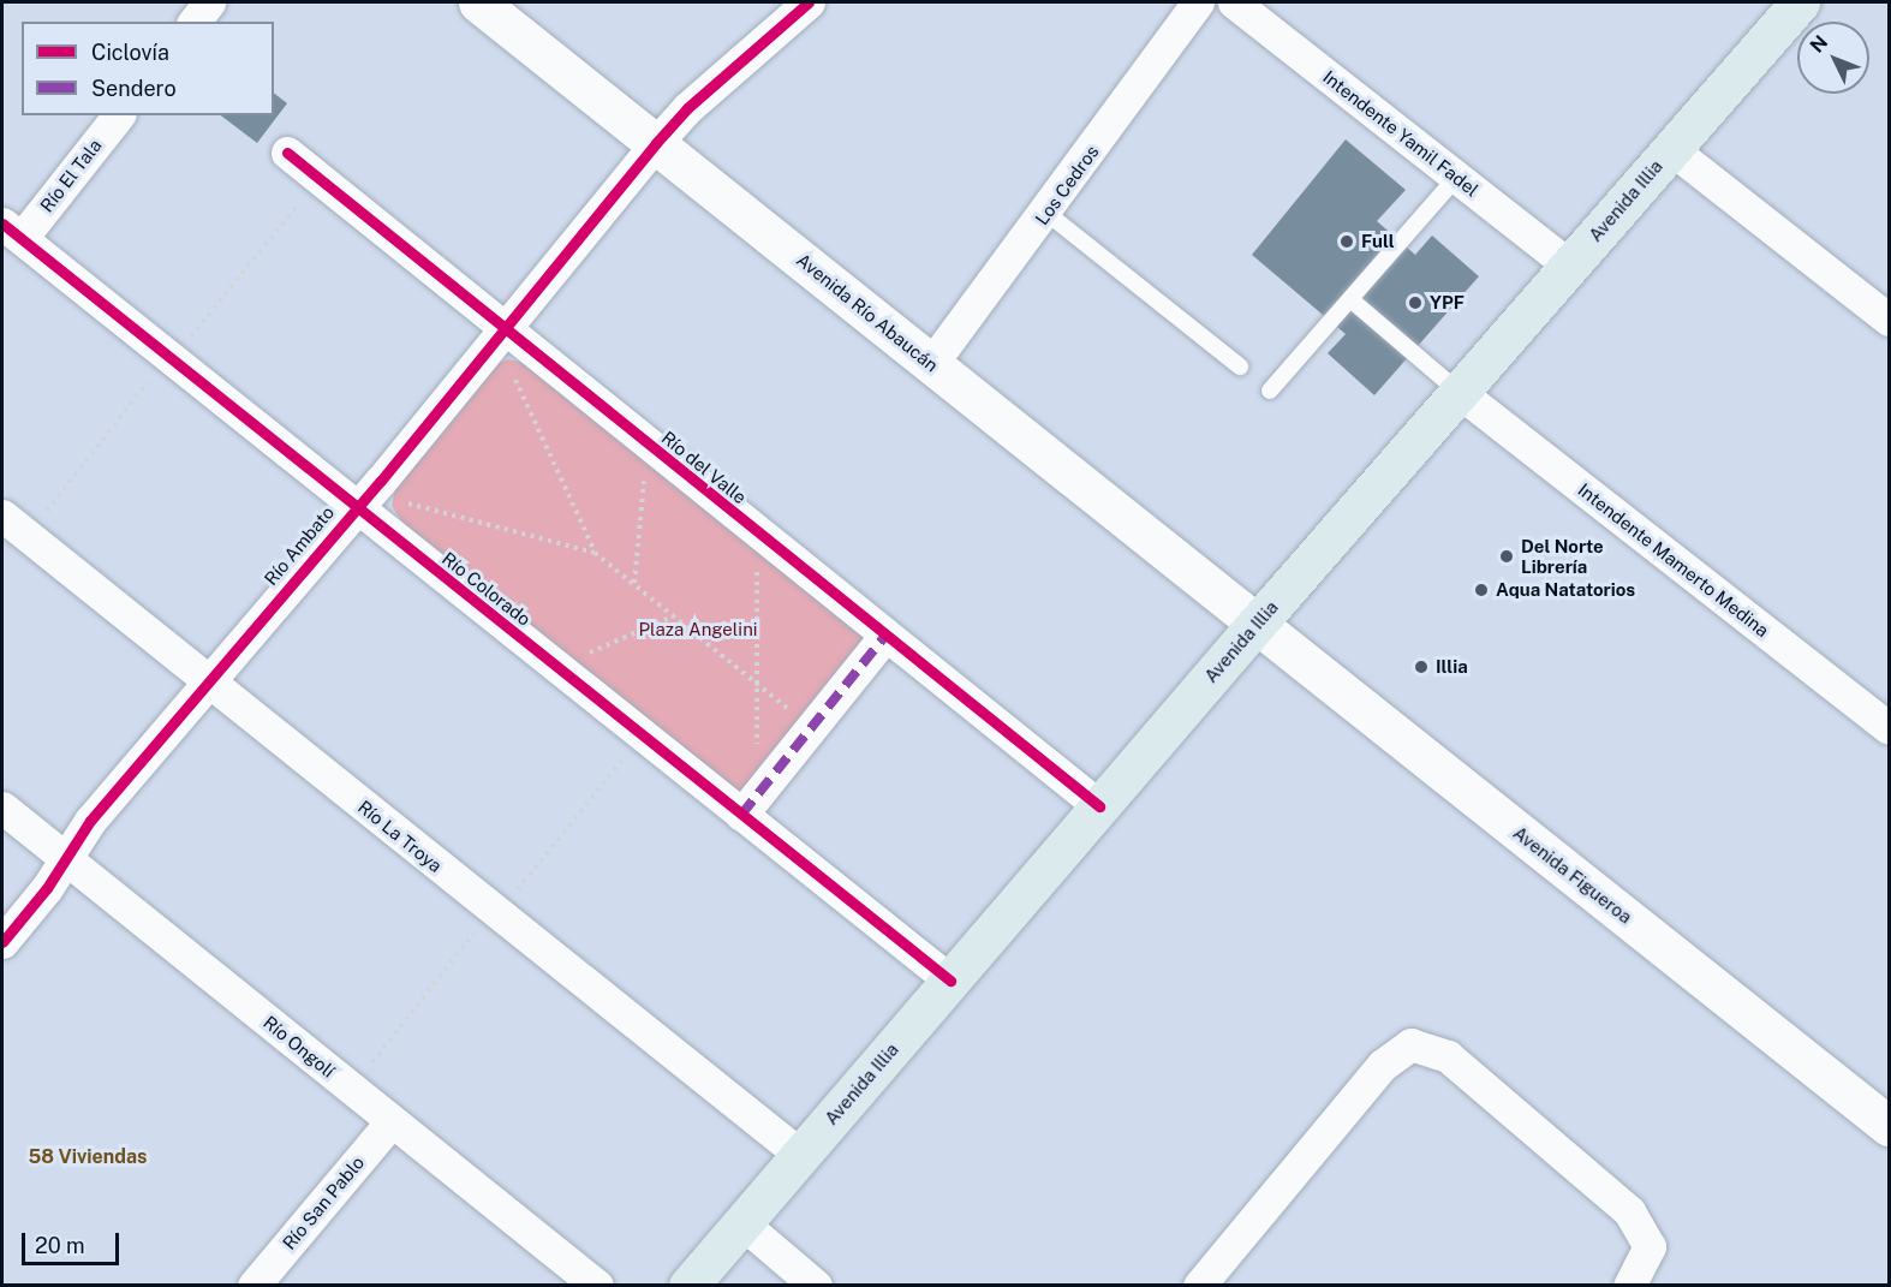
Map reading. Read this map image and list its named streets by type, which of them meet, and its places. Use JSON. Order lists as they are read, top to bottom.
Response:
{
  "streets": {
    "main road": ["Avenida Illia"],
    "street": [
      "Intendente Yamil Fadel",
      "Río El Tala",
      "Los Cedros",
      "Avenida Río Abaucán",
      "Río del Valle",
      "Río Ambato",
      "Intendente Mamerto Medina",
      "Río Colorado",
      "Río La Troya",
      "Avenida Figueroa",
      "Río Ongolí",
      "Río San Pablo"
    ]
  },
  "crossings": [
    ["Intendente Yamil Fadel", "Avenida Illia"],
    ["Río El Tala", "Río Colorado"],
    ["Los Cedros", "Avenida Río Abaucán"],
    ["Avenida Illia", "Avenida Río Abaucán"],
    ["Avenida Illia", "Río del Valle"],
    ["Avenida Illia", "Intendente Mamerto Medina"],
    ["Avenida Illia", "Río Colorado"],
    ["Avenida Illia", "Río La Troya"],
    ["Avenida Illia", "Avenida Figueroa"],
    ["Avenida Río Abaucán", "Río Ambato"],
    ["Avenida Río Abaucán", "Avenida Figueroa"],
    ["Río del Valle", "Río Ambato"],
    ["Río Ambato", "Río Colorado"],
    ["Río Ambato", "Río La Troya"],
    ["Río Ambato", "Río Ongolí"],
    ["Río Ongolí", "Río San Pablo"]
  ],
  "districts": ["58 Viviendas"],
  "parks": ["Plaza Angelini"],
  "places": [
    "Full",
    "YPF",
    "Del Norte Librería",
    "Aqua Natatorios",
    "Illia"
  ],
  "legend": ["Ciclovía", "Sendero"],
  "scale_bar": "20 m",
  "north": "top left"
}
